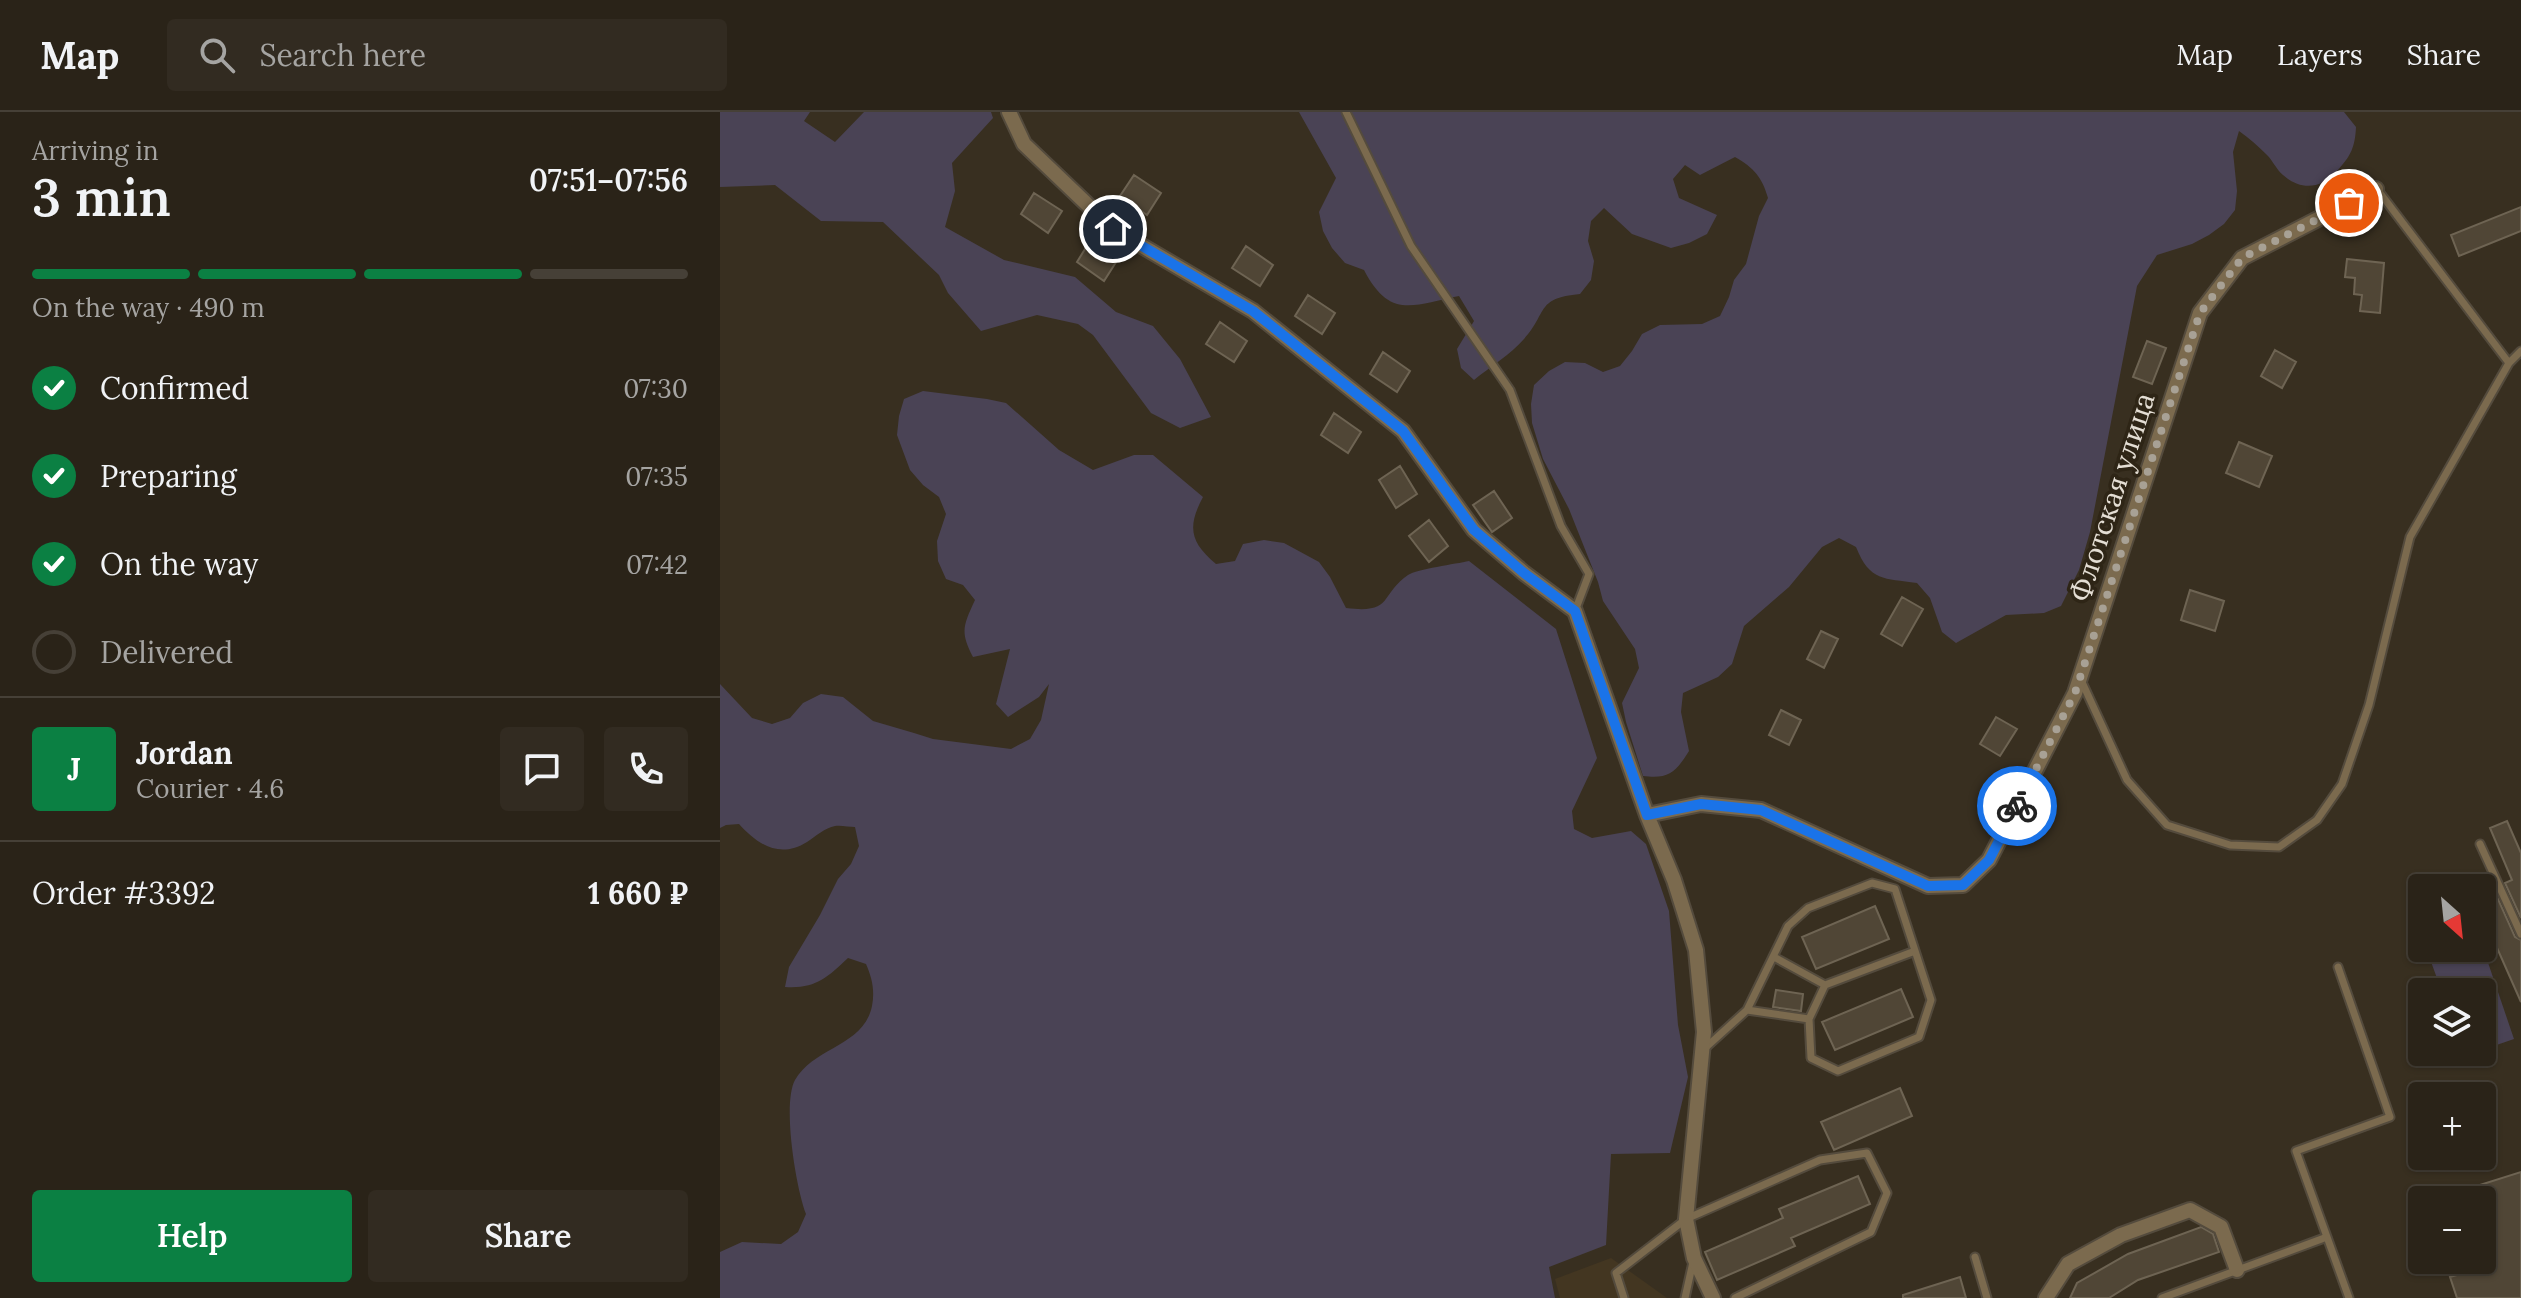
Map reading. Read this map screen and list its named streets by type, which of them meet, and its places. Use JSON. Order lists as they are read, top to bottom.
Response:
{
  "streets": {
    "street": ["Флотская улица"]
  },
  "north": "bottom right",
  "page": {
    "header": "Map",
    "search": "Search here",
    "nav": ["Map", "Layers", "Share"],
    "heading": ["3 min", "Arriving in", "07:51–07:56"],
    "panel": [
      "Jordan",
      "Courier · 4.6",
      "Order #3392",
      "1 660 ₽"
    ],
    "bar": "On the way · 490 m",
    "list": [
      ["Confirmed", "07:30"],
      ["Preparing", "07:35"],
      ["On the way", "07:42"],
      "Delivered"
    ],
    "round": "J",
    "map_buttons": ["+", "−"],
    "buttons": ["Help", "Share"]
  }
}
